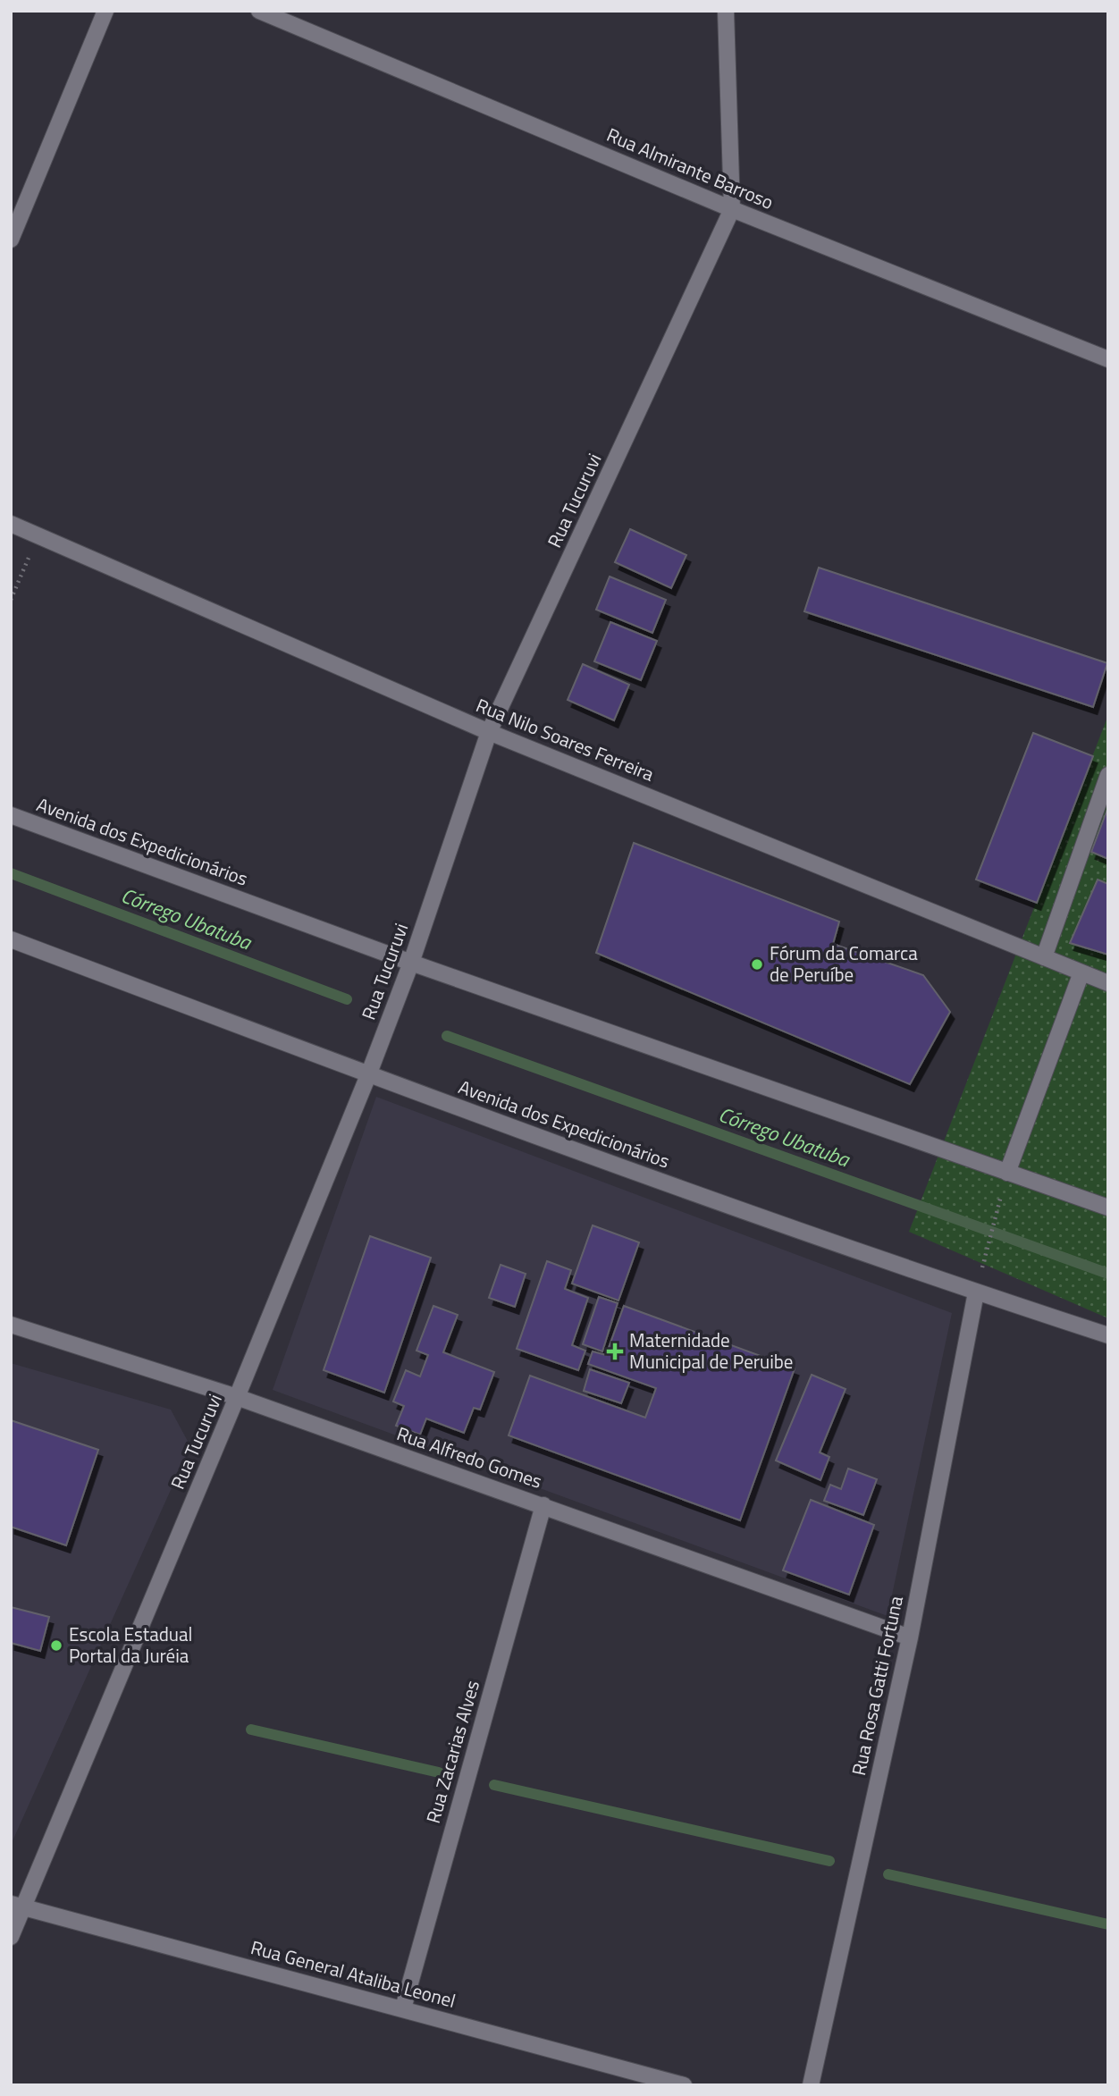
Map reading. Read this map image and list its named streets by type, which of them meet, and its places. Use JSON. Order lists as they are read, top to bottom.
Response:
{
  "streets": {
    "street": [
      "Rua Almirante Barroso",
      "Rua Tucuruvi",
      "Rua Nilo Soares Ferreira",
      "Avenida dos Expedicionários",
      "Rua Alfredo Gomes",
      "Rua Rosa Gatti Fortuna",
      "Rua Zacarias Alves",
      "Rua General Ataliba Leonel"
    ]
  },
  "crossings": [
    ["Rua Almirante Barroso", "Rua Tucuruvi"],
    ["Rua Tucuruvi", "Rua Nilo Soares Ferreira"],
    ["Rua Tucuruvi", "Avenida dos Expedicionários"],
    ["Rua Tucuruvi", "Rua Alfredo Gomes"],
    ["Rua Tucuruvi", "Rua General Ataliba Leonel"],
    ["Avenida dos Expedicionários", "Rua Rosa Gatti Fortuna"],
    ["Rua Alfredo Gomes", "Rua Rosa Gatti Fortuna"],
    ["Rua Alfredo Gomes", "Rua Zacarias Alves"],
    ["Rua Zacarias Alves", "Rua General Ataliba Leonel"]
  ],
  "water": ["Córrego Ubatuba"],
  "places": {
    "other": ["Fórum da Comarca de Peruíbe", "Escola Estadual Portal da Juréia"],
    "health": ["Maternidade Municipal de Peruibe"]
  }
}
